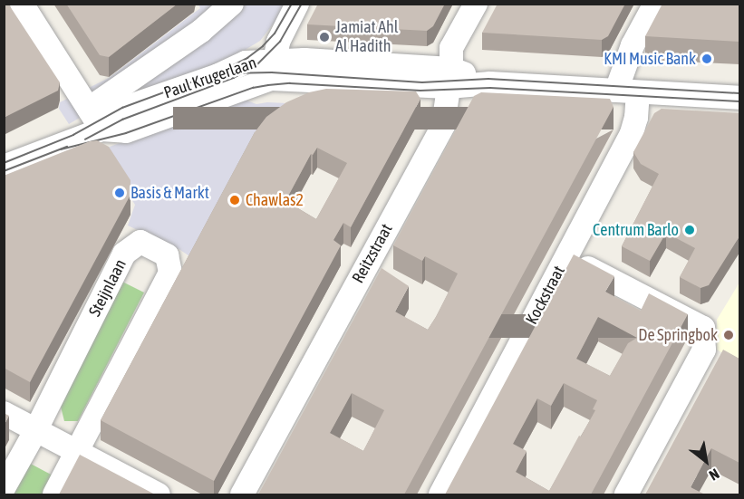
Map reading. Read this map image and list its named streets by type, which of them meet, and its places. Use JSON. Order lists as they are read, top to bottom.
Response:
{
  "streets": {
    "street": [
      "Paul Krugerlaan",
      "Reitzstraat",
      "Steijnlaan",
      "Kockstraat"
    ]
  },
  "crossings": [
    ["Paul Krugerlaan", "Reitzstraat"],
    ["Paul Krugerlaan", "Kockstraat"]
  ],
  "places": [
    "Jamiat Ahl Al Hadith",
    "KMI Music Bank",
    "Basis & Markt",
    "Chawlas2",
    "Centrum Barlo",
    "De Springbok"
  ],
  "north": "bottom right"
}
